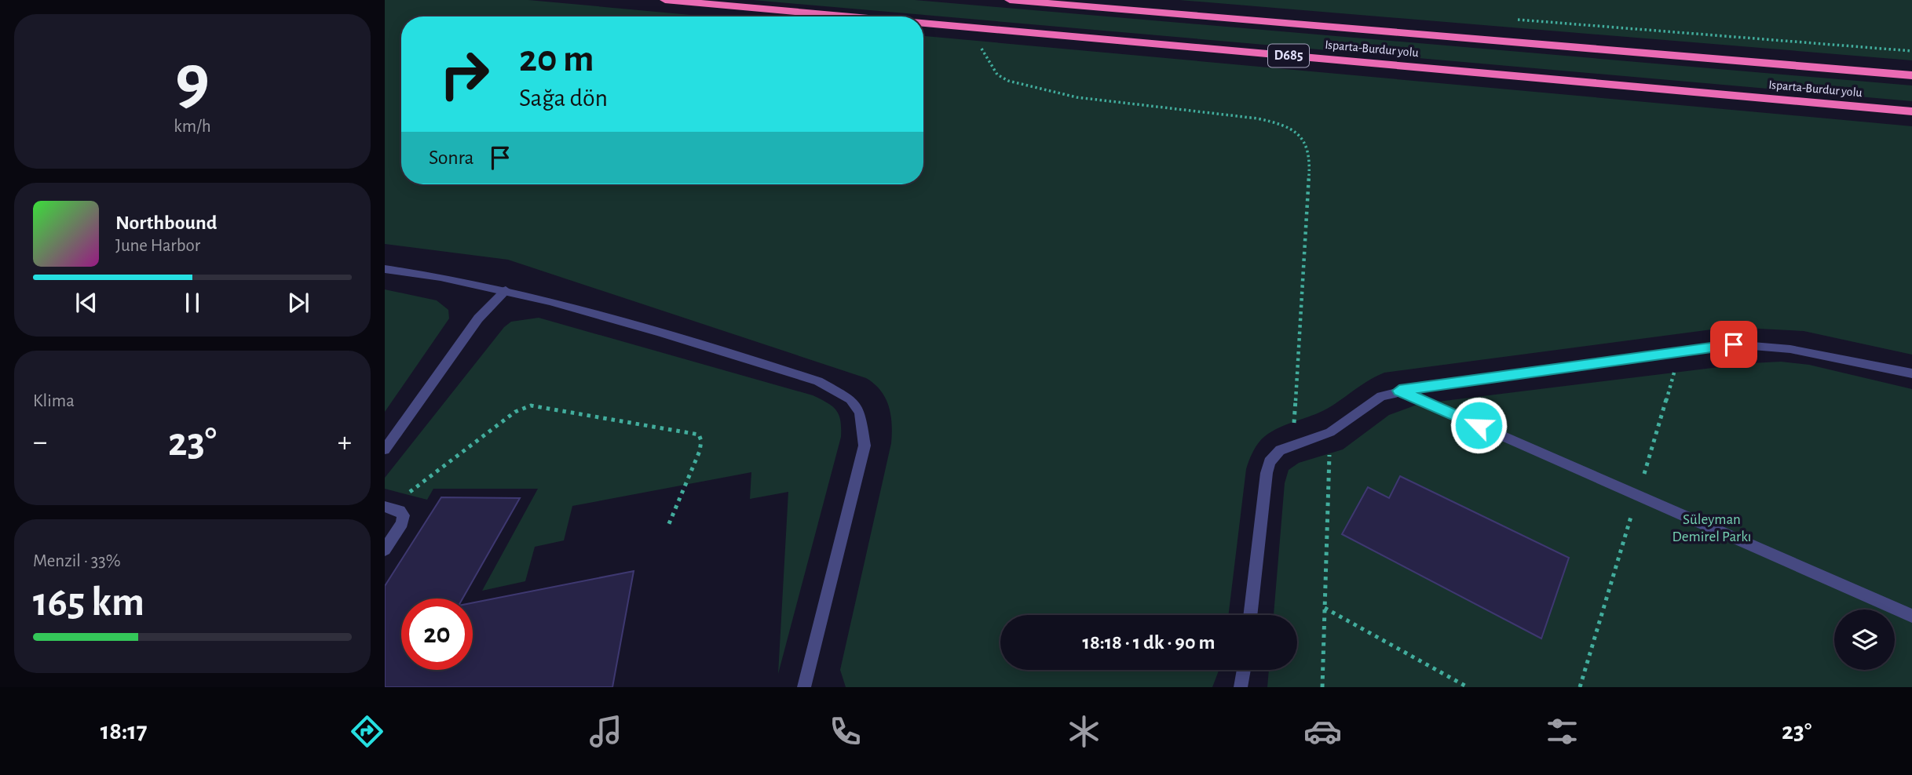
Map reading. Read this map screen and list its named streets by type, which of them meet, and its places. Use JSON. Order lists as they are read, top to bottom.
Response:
{
  "streets": {
    "highway": ["Isparta-Burdur yolu", "D685"]
  },
  "parks": ["Süleyman Demirel Parkı"],
  "page": {
    "tile": [
      ["9", "km/h"],
      "Klima",
      ["Menzil · 33%", "165 km"]
    ],
    "turn": ["20 m", "Sağa dön"],
    "then": "Sonra",
    "song": ["Northbound", "June Harbor"],
    "heat": ["−", "23°", "+"],
    "limit": "20",
    "trip": "18:18 · 1 dk · 90 m",
    "tabs": ["18:17", "23°"]
  }
}
